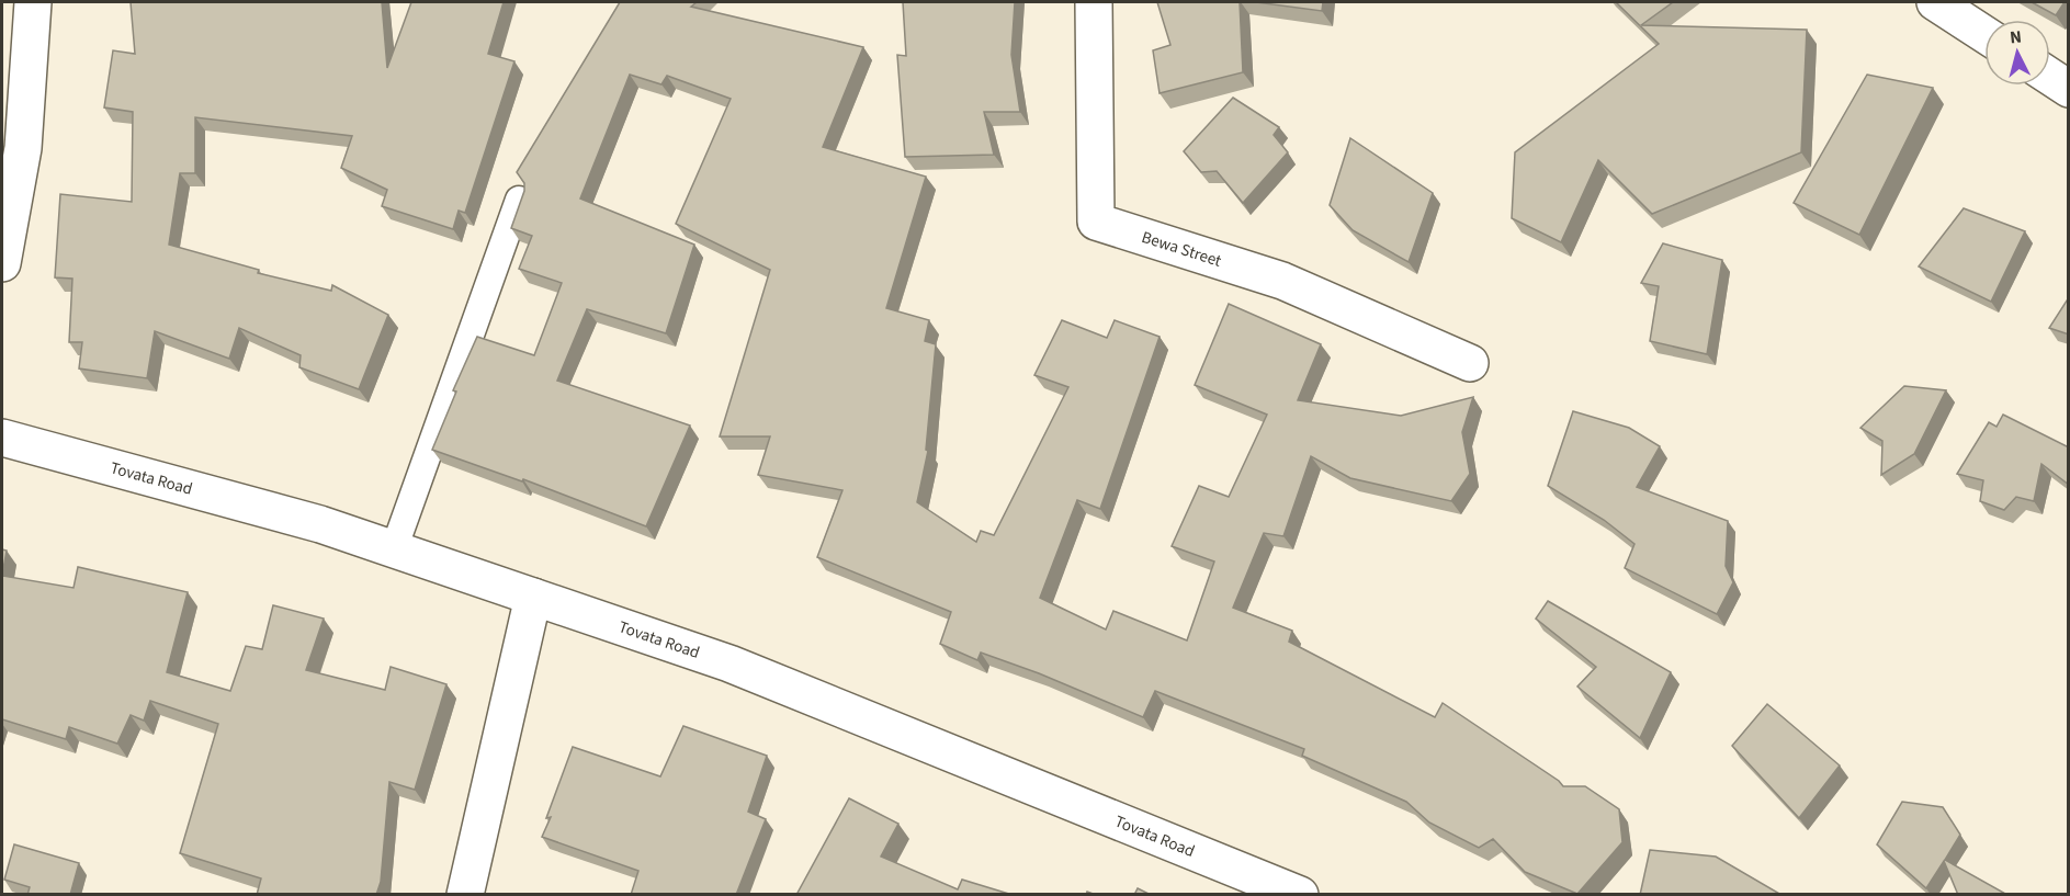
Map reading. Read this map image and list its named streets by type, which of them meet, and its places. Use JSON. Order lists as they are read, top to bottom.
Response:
{
  "streets": {
    "street": ["Bewa Street", "Tovata Road"]
  },
  "north": "top"
}
